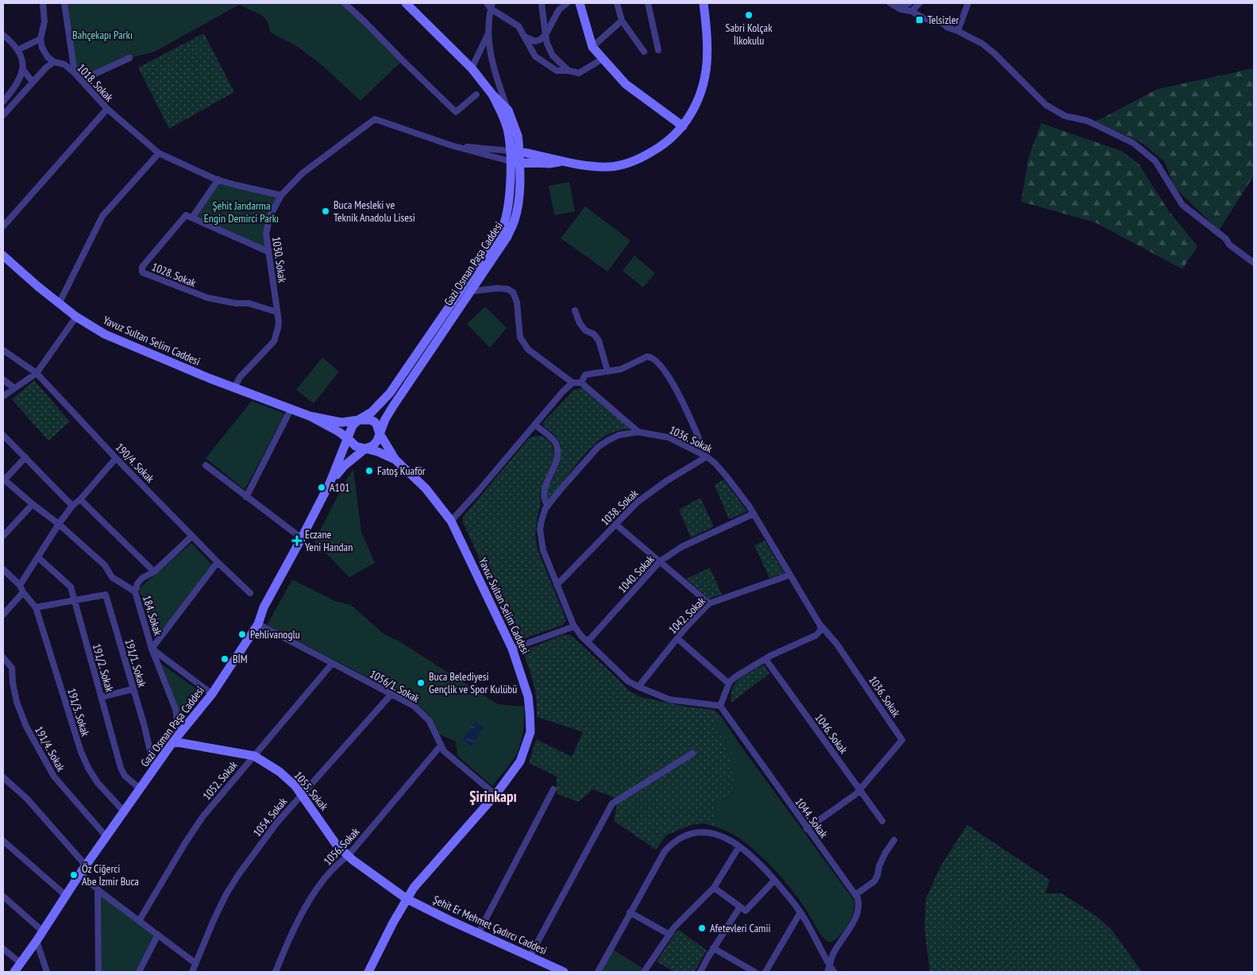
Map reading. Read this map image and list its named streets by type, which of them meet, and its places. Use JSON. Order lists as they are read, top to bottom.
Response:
{
  "streets": {
    "main road": [
      "Gazi Osman Paşa Caddesi",
      "Yavuz Sultan Selim Caddesi",
      "1055. Sokak",
      "Şehit Er Mehmet Çadırcı Caddesi"
    ],
    "street": [
      "1018. Sokak",
      "1030. Sokak",
      "1028. Sokak",
      "1036. Sokak",
      "190/4. Sokak",
      "1038. Sokak",
      "1040. Sokak",
      "184. Sokak",
      "1042. Sokak",
      "191/1. Sokak",
      "191/2. Sokak",
      "1056/1. Sokak",
      "191/3. Sokak",
      "1046. Sokak",
      "191/4. Sokak",
      "1052. Sokak",
      "1054. Sokak",
      "1044. Sokak",
      "1056. Sokak"
    ]
  },
  "crossings": [
    ["1018. Sokak", "1030. Sokak"],
    ["1030. Sokak", "1028. Sokak"],
    ["1030. Sokak", "Yavuz Sultan Selim Caddesi"],
    ["Gazi Osman Paşa Caddesi", "Yavuz Sultan Selim Caddesi"],
    ["Gazi Osman Paşa Caddesi", "184. Sokak"],
    ["Gazi Osman Paşa Caddesi", "191/1. Sokak"],
    ["Gazi Osman Paşa Caddesi", "191/2. Sokak"],
    ["Gazi Osman Paşa Caddesi", "1056/1. Sokak"],
    ["Gazi Osman Paşa Caddesi", "191/3. Sokak"],
    ["Gazi Osman Paşa Caddesi", "191/4. Sokak"],
    ["Gazi Osman Paşa Caddesi", "1055. Sokak"],
    ["Yavuz Sultan Selim Caddesi", "1056/1. Sokak"],
    ["Yavuz Sultan Selim Caddesi", "1055. Sokak"],
    ["Yavuz Sultan Selim Caddesi", "Şehit Er Mehmet Çadırcı Caddesi"],
    ["1036. Sokak", "1038. Sokak"],
    ["1036. Sokak", "1040. Sokak"],
    ["1036. Sokak", "1042. Sokak"],
    ["1036. Sokak", "1046. Sokak"],
    ["1036. Sokak", "1044. Sokak"],
    ["184. Sokak", "1055. Sokak"],
    ["191/1. Sokak", "191/2. Sokak"],
    ["1056/1. Sokak", "1052. Sokak"],
    ["1056/1. Sokak", "1054. Sokak"],
    ["1056/1. Sokak", "1056. Sokak"],
    ["1052. Sokak", "1055. Sokak"],
    ["1055. Sokak", "1054. Sokak"],
    ["1055. Sokak", "1056. Sokak"],
    ["1055. Sokak", "Şehit Er Mehmet Çadırcı Caddesi"]
  ],
  "districts": ["Şirinkapı"],
  "parks": ["Bahçekapı Parkı", "Şehit Jandarma Engin Demirci Parkı"],
  "places": {
    "other": [
      "Sabri Kolçak İlkokulu",
      "Buca Mesleki ve Teknik Anadolu Lisesi",
      "Fatoş Kuaför",
      "A101",
      "Pehlivanoglu",
      "BİM",
      "Buca Belediyesi Gençlik ve Spor Kulübü",
      "Öz Ciğerci Abe İzmir Buca",
      "Afetevleri Camii"
    ],
    "transit": ["Telsizler"],
    "health": ["Eczane Yeni Handan"]
  }
}
